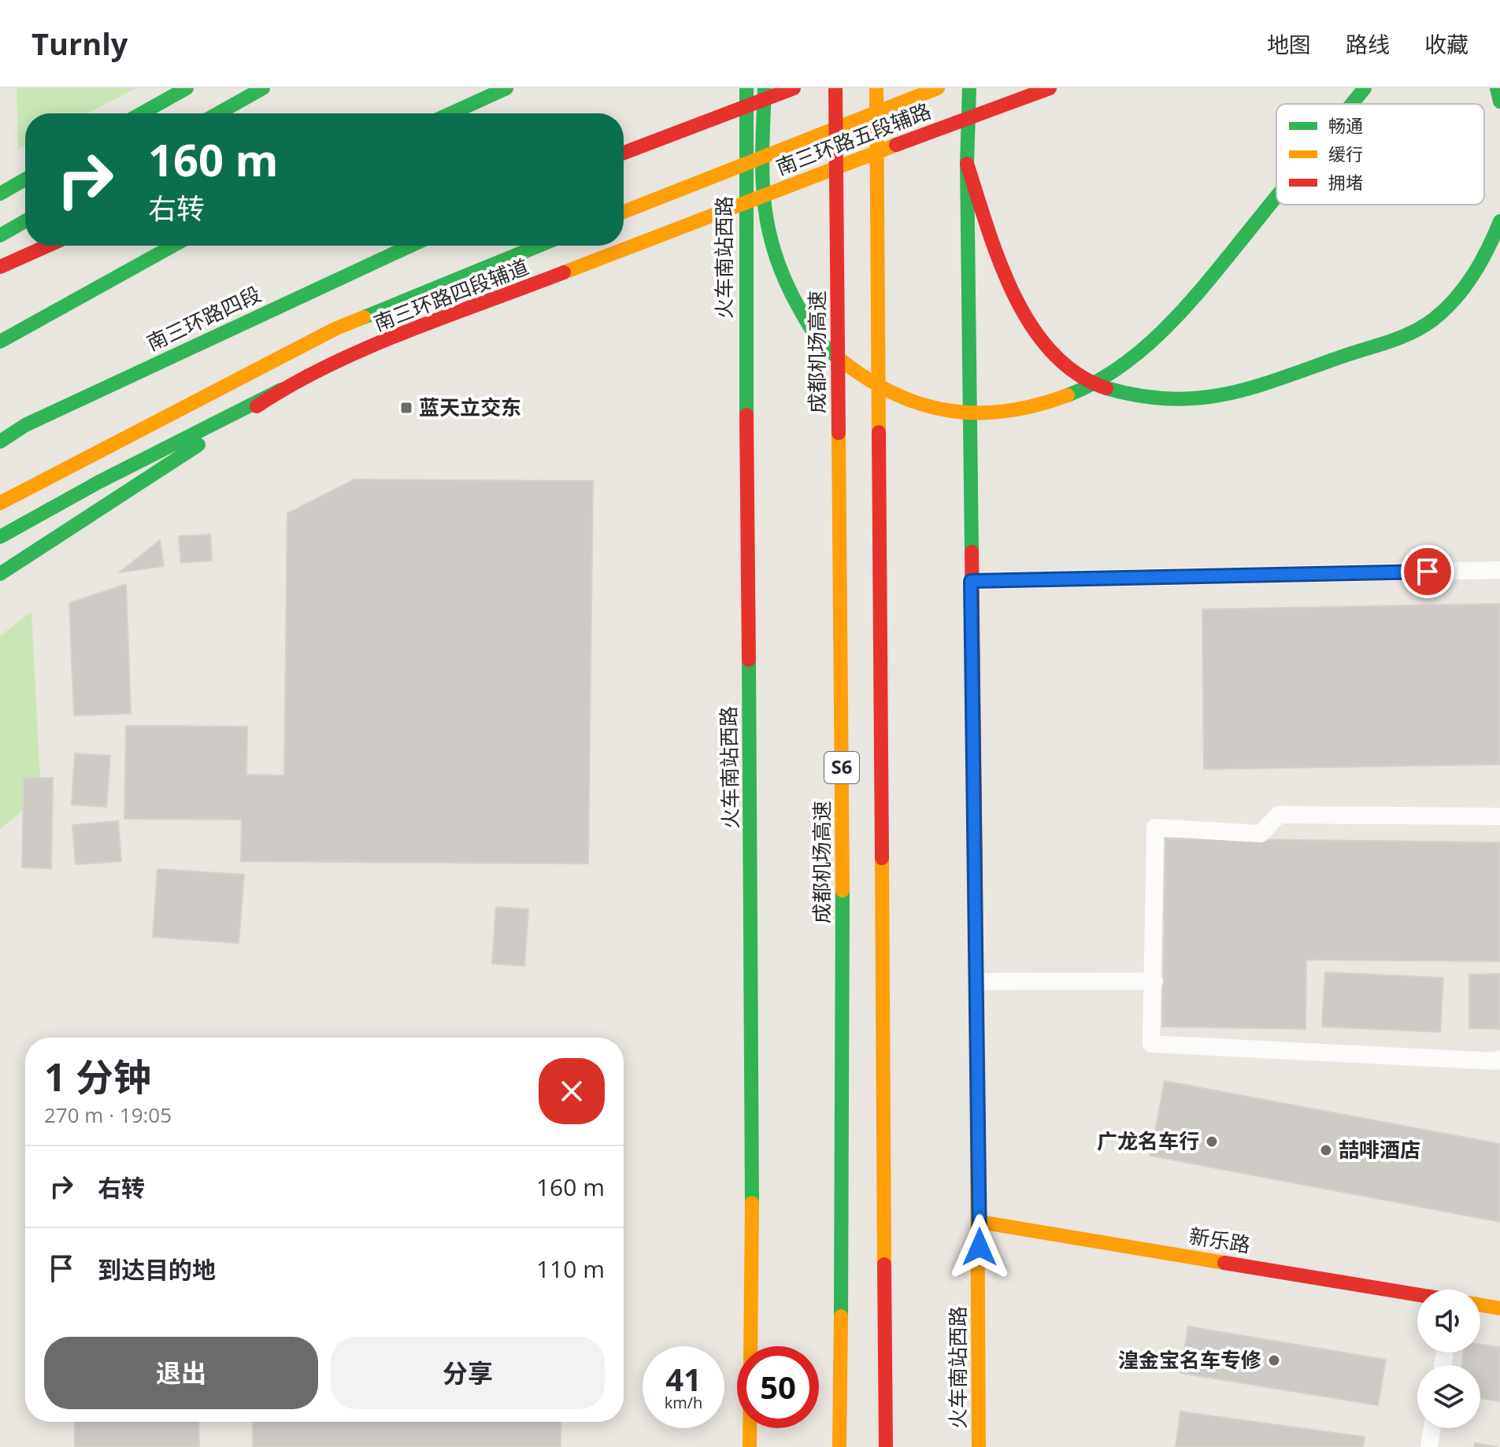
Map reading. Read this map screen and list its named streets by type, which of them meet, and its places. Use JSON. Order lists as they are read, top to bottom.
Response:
{
  "streets": {
    "main road": [
      "南三环路五段辅路",
      "火车南站西路",
      "南三环路四段辅道",
      "南三环路四段",
      "成都机场高速",
      "S6",
      "新乐路"
    ]
  },
  "crossings": [
    ["南三环路五段辅路", "火车南站西路"],
    ["南三环路五段辅路", "南三环路四段辅道"],
    ["火车南站西路", "南三环路四段辅道"],
    ["火车南站西路", "新乐路"]
  ],
  "places": {
    "transit": ["蓝天立交东"],
    "other": ["广龙名车行", "喆啡酒店", "湟金宝名车专修"]
  },
  "legend": ["畅通", "缓行", "拥堵"],
  "page": {
    "header": "Turnly",
    "nav": ["地图", "路线", "收藏"],
    "turn": ["160 m", "右转"],
    "heading": ["1 分钟", "270 m · 19:05"],
    "list": [
      {
        "name": "右转",
        "value": "160 m"
      },
      {
        "name": "到达目的地",
        "value": "110 m"
      }
    ],
    "buttons": ["退出", "分享"],
    "speed": "41 km/h",
    "limit": "50"
  }
}
